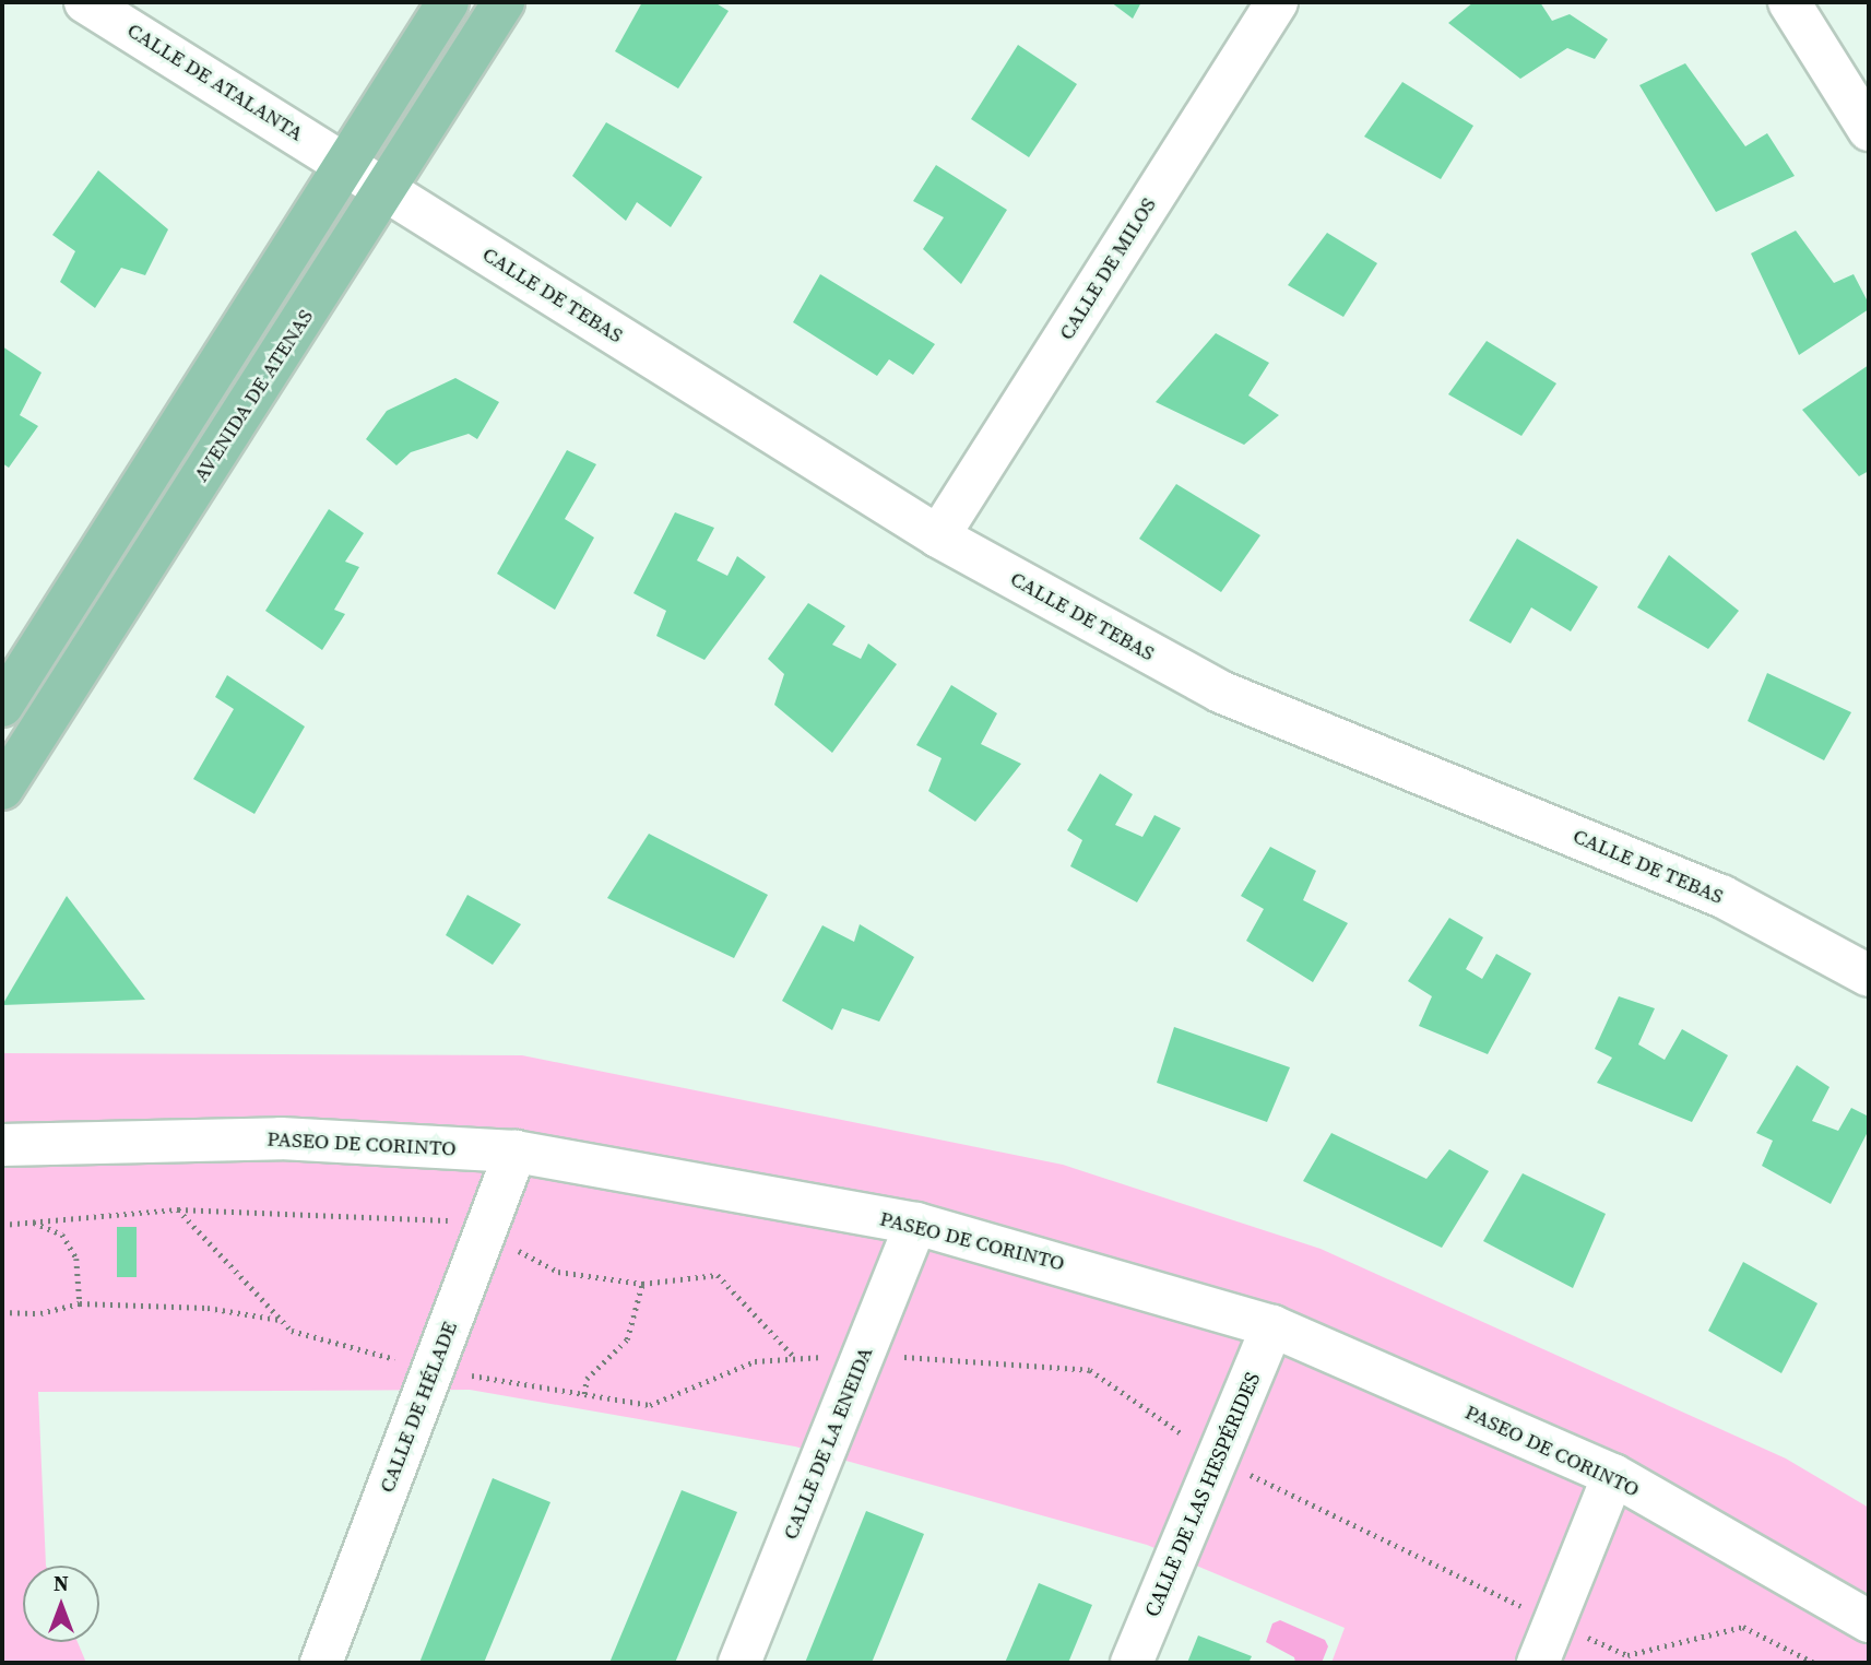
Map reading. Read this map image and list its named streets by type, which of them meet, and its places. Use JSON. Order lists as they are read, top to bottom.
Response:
{
  "streets": {
    "main road": ["AVENIDA DE ATENAS"],
    "street": [
      "CALLE DE ATALANTA",
      "CALLE DE MILOS",
      "CALLE DE TEBAS",
      "PASEO DE CORINTO",
      "CALLE DE HÉLADE",
      "CALLE DE LA ENEIDA",
      "CALLE DE LAS HESPÉRIDES"
    ]
  },
  "crossings": [
    ["CALLE DE ATALANTA", "CALLE DE TEBAS"],
    ["CALLE DE MILOS", "CALLE DE TEBAS"],
    ["CALLE DE TEBAS", "AVENIDA DE ATENAS"],
    ["PASEO DE CORINTO", "CALLE DE HÉLADE"],
    ["PASEO DE CORINTO", "CALLE DE LA ENEIDA"],
    ["PASEO DE CORINTO", "CALLE DE LAS HESPÉRIDES"]
  ],
  "north": "top"
}
